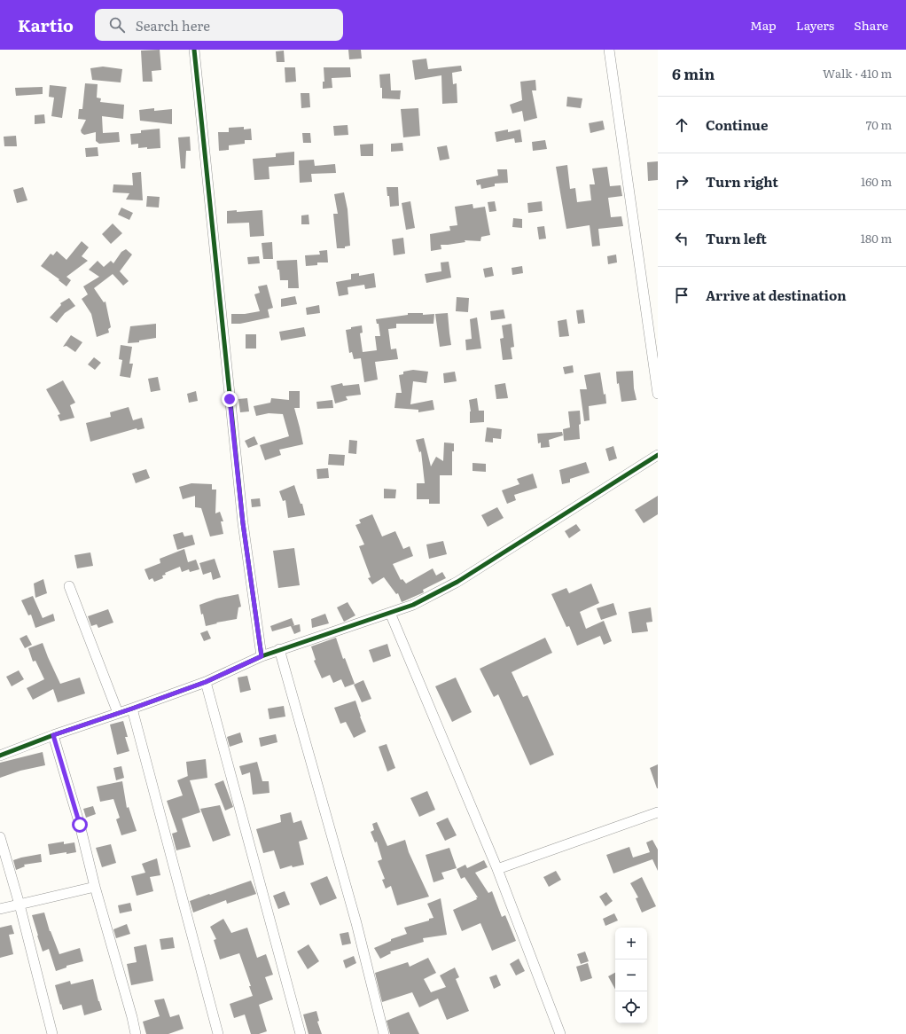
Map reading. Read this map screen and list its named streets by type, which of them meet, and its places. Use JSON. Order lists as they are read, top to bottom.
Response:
{
  "page": {
    "header": "Kartio",
    "search": "Search here",
    "nav": ["Map", "Layers", "Share"],
    "heading": ["6 min", "Walk · 410 m"],
    "list": [
      ["Continue", "70 m"],
      ["Turn right", "160 m"],
      ["Turn left", "180 m"],
      "Arrive at destination"
    ],
    "map_buttons": ["+", "−"]
  }
}
